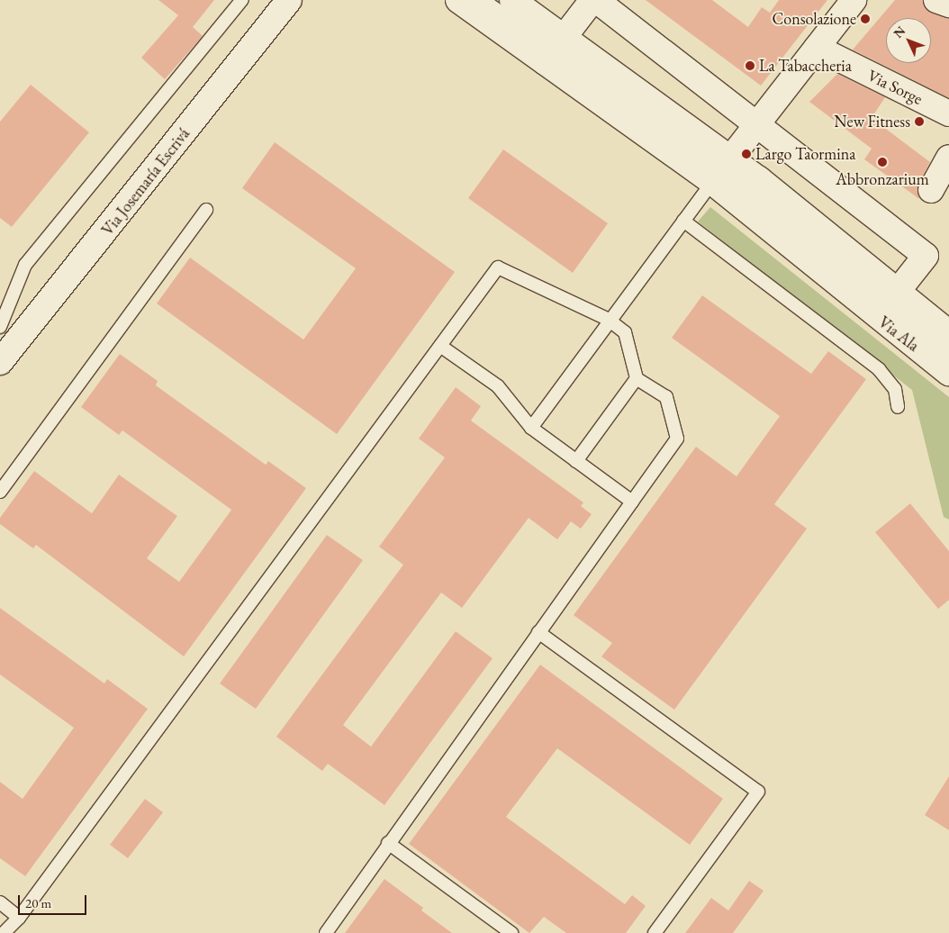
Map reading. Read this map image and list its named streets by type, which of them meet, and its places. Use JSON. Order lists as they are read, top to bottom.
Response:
{
  "streets": {
    "street": ["Via Sorge", "Via Josemaría Escrivá", "Via Ala"]
  },
  "places": [
    "Consolazione",
    "La Tabaccheria",
    "New Fitness",
    "Largo Taormina",
    "Abbronzarium"
  ],
  "scale_bar": "20 m",
  "north": "top left"
}
